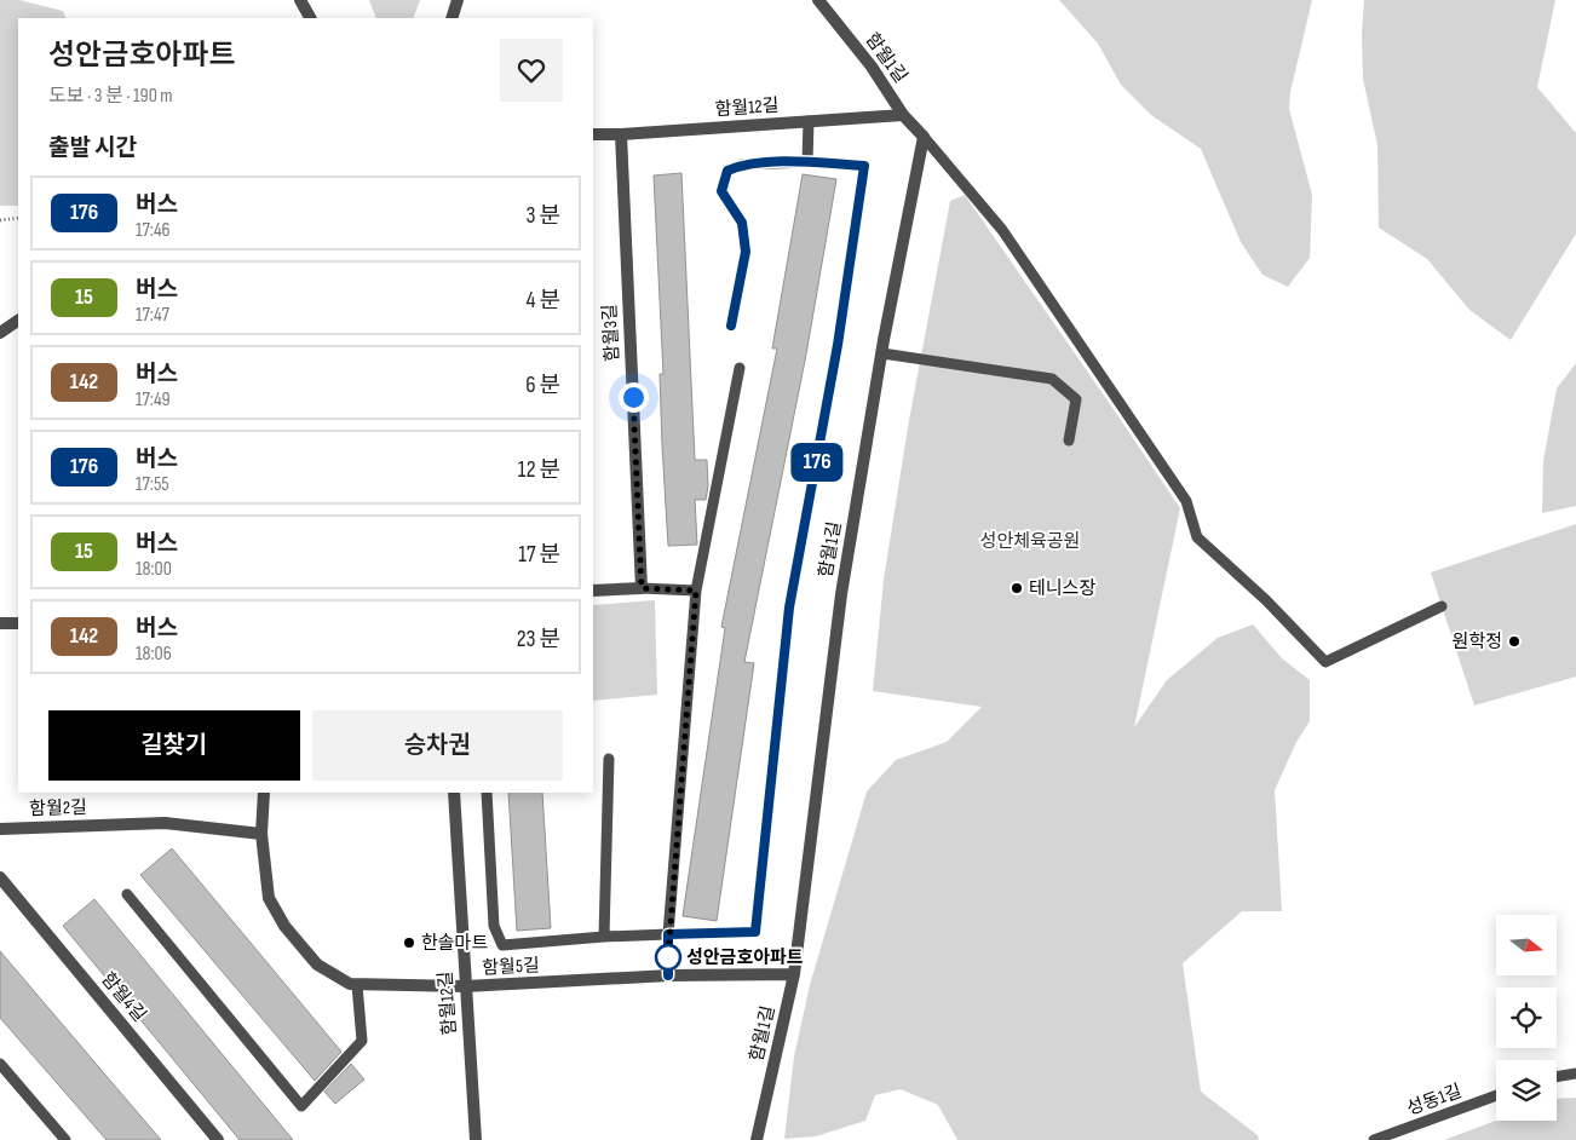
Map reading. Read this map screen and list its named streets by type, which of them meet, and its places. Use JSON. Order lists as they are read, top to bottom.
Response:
{
  "streets": {
    "street": [
      "함월1길",
      "함월12길",
      "함월3길",
      "함월2길",
      "함월5길",
      "함월4길"
    ],
    "lane": ["성동1길"]
  },
  "crossings": [
    ["함월1길", "함월12길"],
    ["함월1길", "함월5길"],
    ["함월12길", "함월3길"],
    ["함월12길", "함월5길"],
    ["함월2길", "함월5길"]
  ],
  "parks": ["성안체육공원"],
  "places": [
    "테니스장",
    "원학정",
    "한솔마트",
    "성안금호아파트"
  ],
  "lines": ["bus line 176"],
  "north": "right",
  "page": {
    "on_map": "176",
    "heading": [
      ["성안금호아파트", "도보 · 3 분 · 190 m"],
      "출발 시간"
    ],
    "list": [
      {
        "mark": "176",
        "name": "버스",
        "note": "17:46",
        "value": "3 분"
      },
      {
        "mark": "15",
        "name": "버스",
        "note": "17:47",
        "value": "4 분"
      },
      {
        "mark": "142",
        "name": "버스",
        "note": "17:49",
        "value": "6 분"
      },
      {
        "mark": "176",
        "name": "버스",
        "note": "17:55",
        "value": "12 분"
      },
      {
        "mark": "15",
        "name": "버스",
        "note": "18:00",
        "value": "17 분"
      },
      {
        "mark": "142",
        "name": "버스",
        "note": "18:06",
        "value": "23 분"
      }
    ],
    "buttons": ["길찾기", "승차권"]
  }
}
